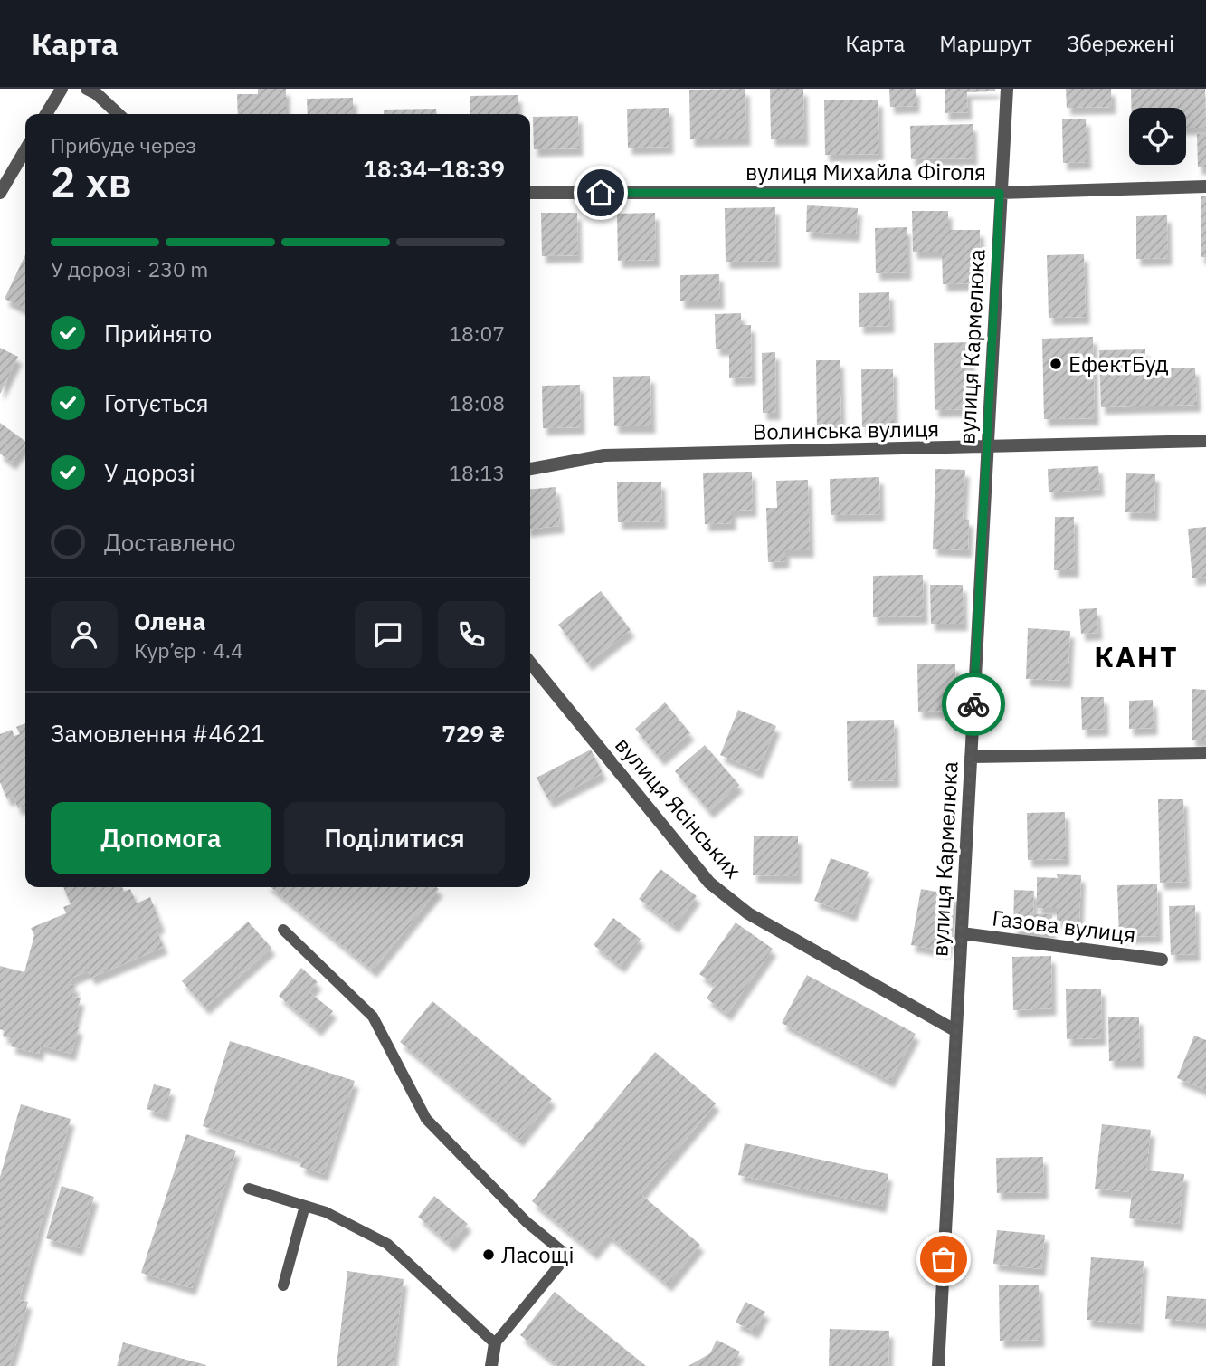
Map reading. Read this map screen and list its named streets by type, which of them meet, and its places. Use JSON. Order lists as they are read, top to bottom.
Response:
{
  "streets": {
    "street": [
      "вулиця Михайла Фіголя",
      "вулиця Кармелюка",
      "Волинська вулиця",
      "вулиця Ясінських",
      "Газова вулиця"
    ]
  },
  "crossings": [
    ["вулиця Михайла Фіголя", "вулиця Кармелюка"],
    ["вулиця Кармелюка", "Волинська вулиця"],
    ["вулиця Кармелюка", "вулиця Ясінських"],
    ["вулиця Кармелюка", "Газова вулиця"]
  ],
  "districts": ["КАНТ"],
  "places": ["ЕфектБуд", "Ласощі"],
  "page": {
    "header": "Карта",
    "nav": ["Карта", "Маршрут", "Збережені"],
    "heading": ["2 хв", "Прибуде через", "18:34–18:39"],
    "panel": [
      "Олена",
      "Кур’єр · 4.4",
      "Замовлення #4621",
      "729 ₴"
    ],
    "bar": "У дорозі · 230 m",
    "list": [
      ["Прийнято", "18:07"],
      ["Готується", "18:08"],
      ["У дорозі", "18:13"],
      "Доставлено"
    ],
    "buttons": ["Допомога", "Поділитися"]
  }
}
